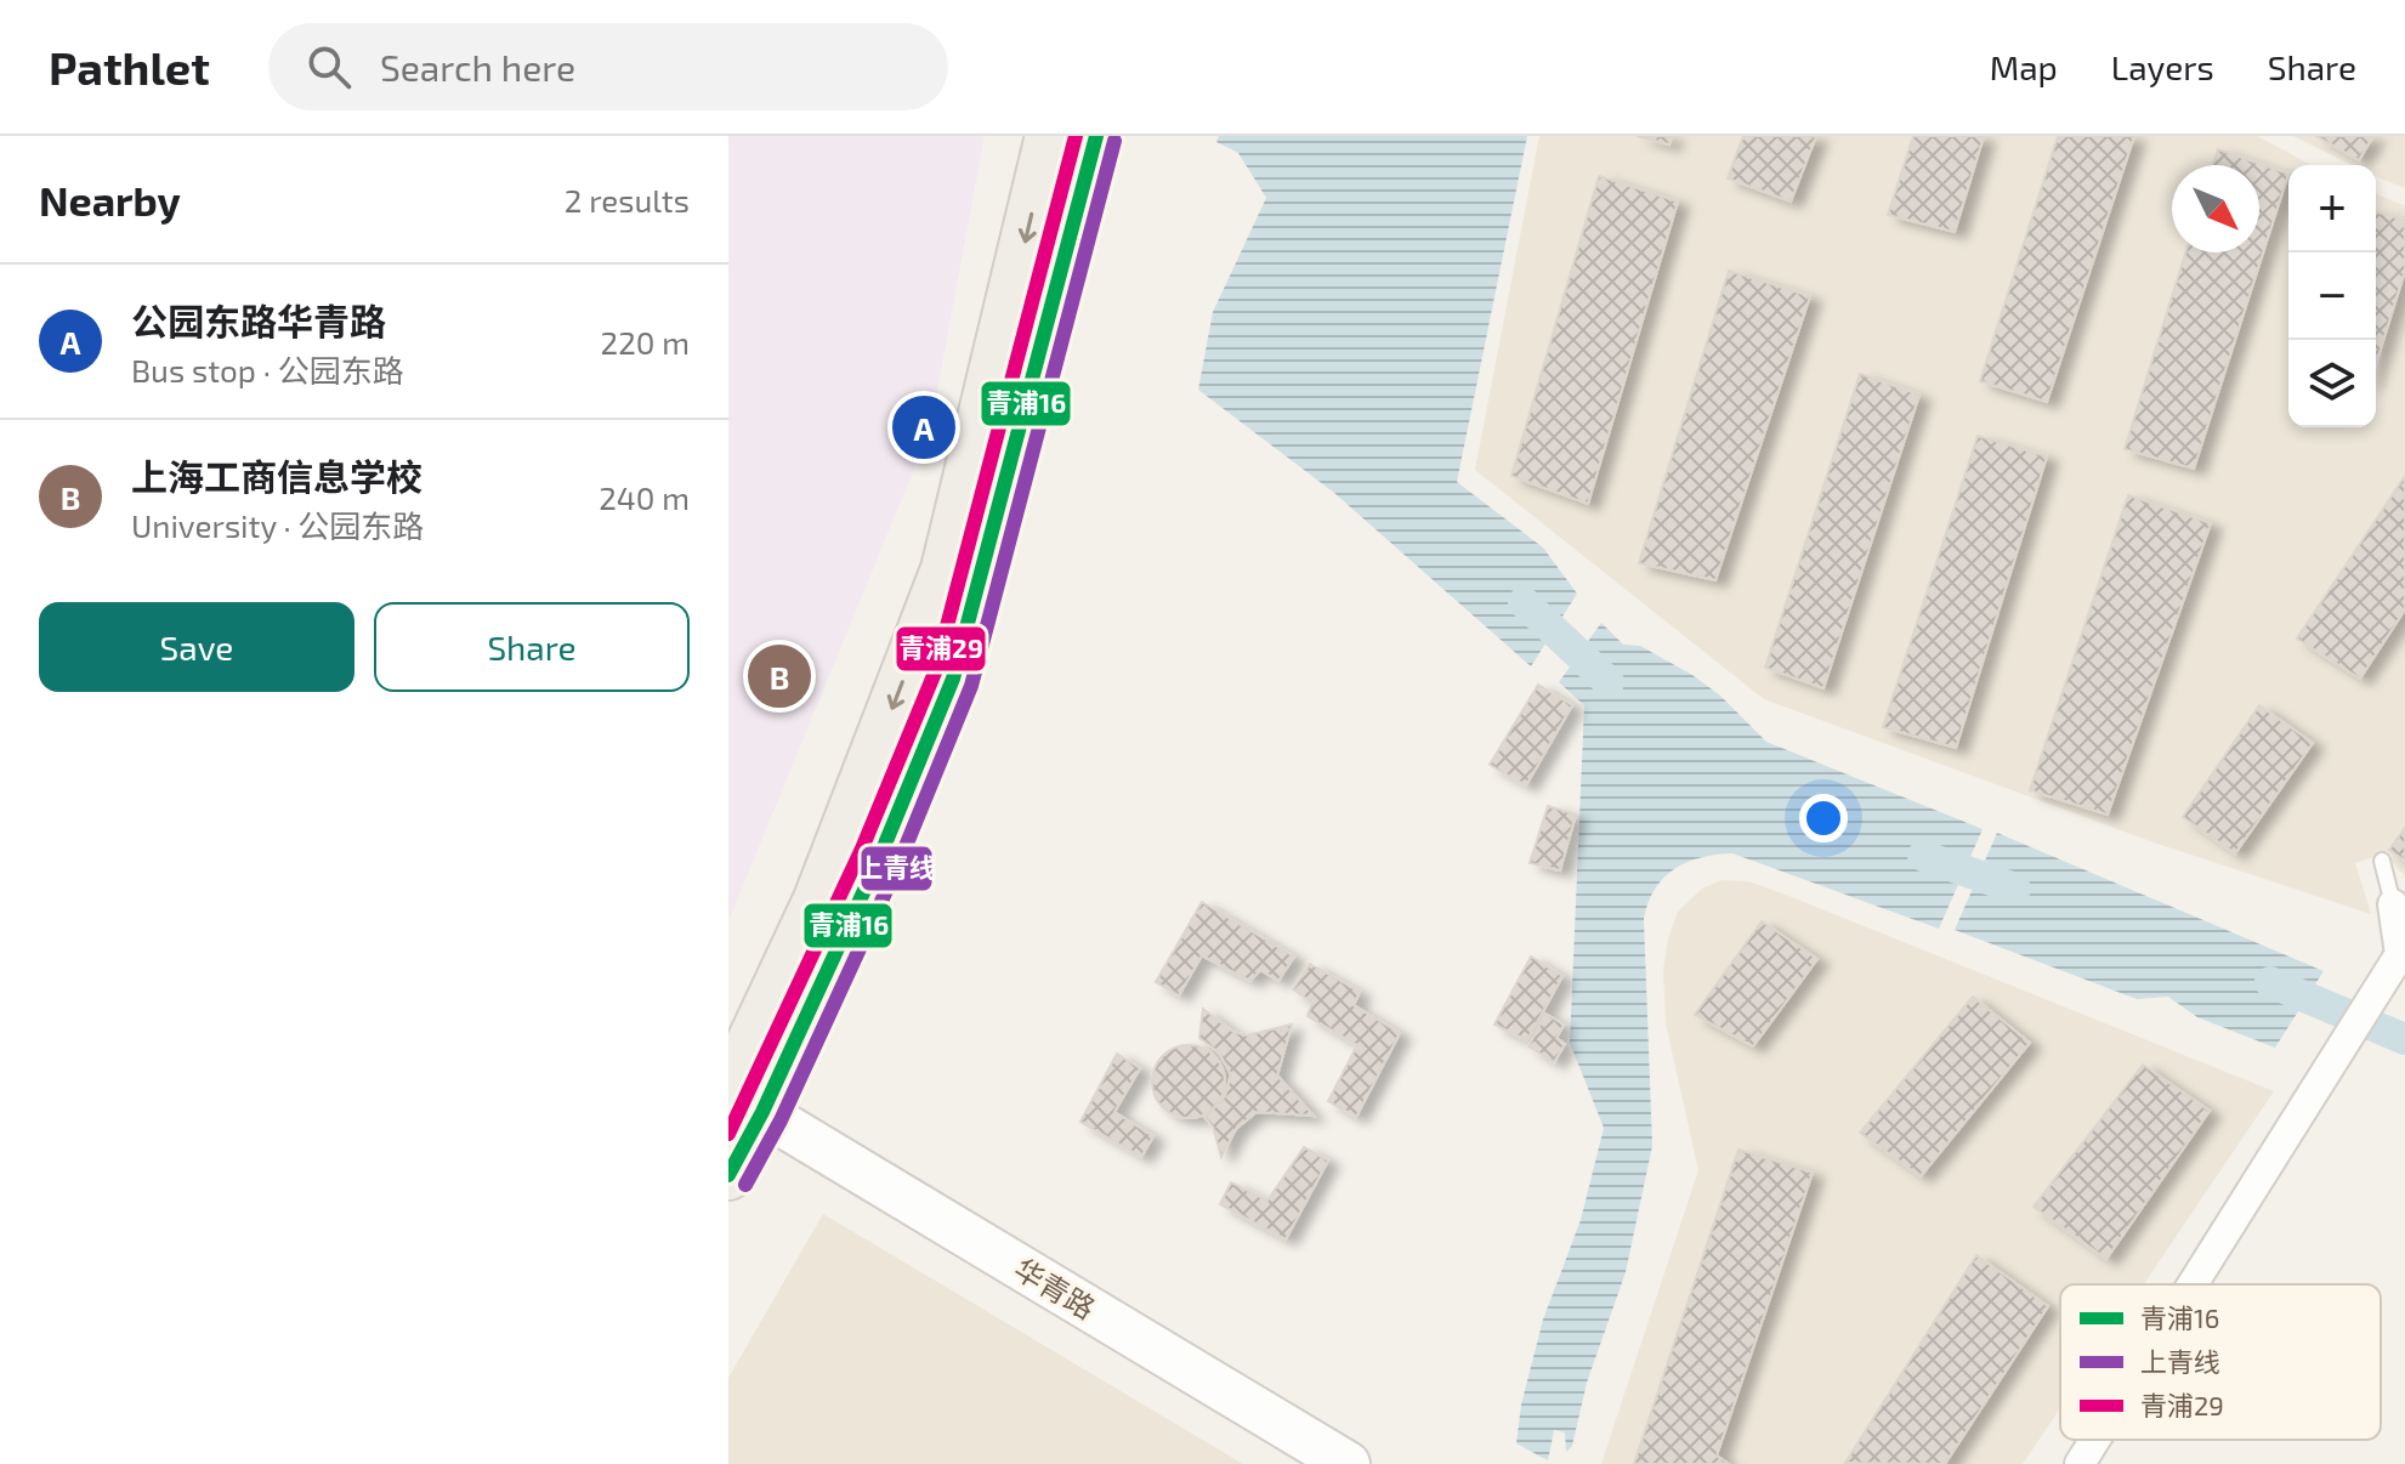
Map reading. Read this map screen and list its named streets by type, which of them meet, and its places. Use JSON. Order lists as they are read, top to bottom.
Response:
{
  "streets": {
    "main road": ["华青路"]
  },
  "lines": ["transit line 青浦16", "transit line 青浦29", "transit line 上青线"],
  "legend": ["青浦16", "上青线", "青浦29"],
  "north": "bottom right",
  "page": {
    "header": "Pathlet",
    "search": "Search here",
    "nav": ["Map", "Layers", "Share"],
    "heading": ["Nearby", "2 results"],
    "map_buttons": ["+", "−"],
    "list": [
      {
        "mark": "A",
        "name": "公园东路华青路",
        "note": "Bus stop · 公园东路",
        "value": "220 m"
      },
      {
        "mark": "B",
        "name": "上海工商信息学校",
        "note": "University · 公园东路",
        "value": "240 m"
      }
    ],
    "pins": ["A", "B"],
    "buttons": ["Save", "Share"]
  }
}
